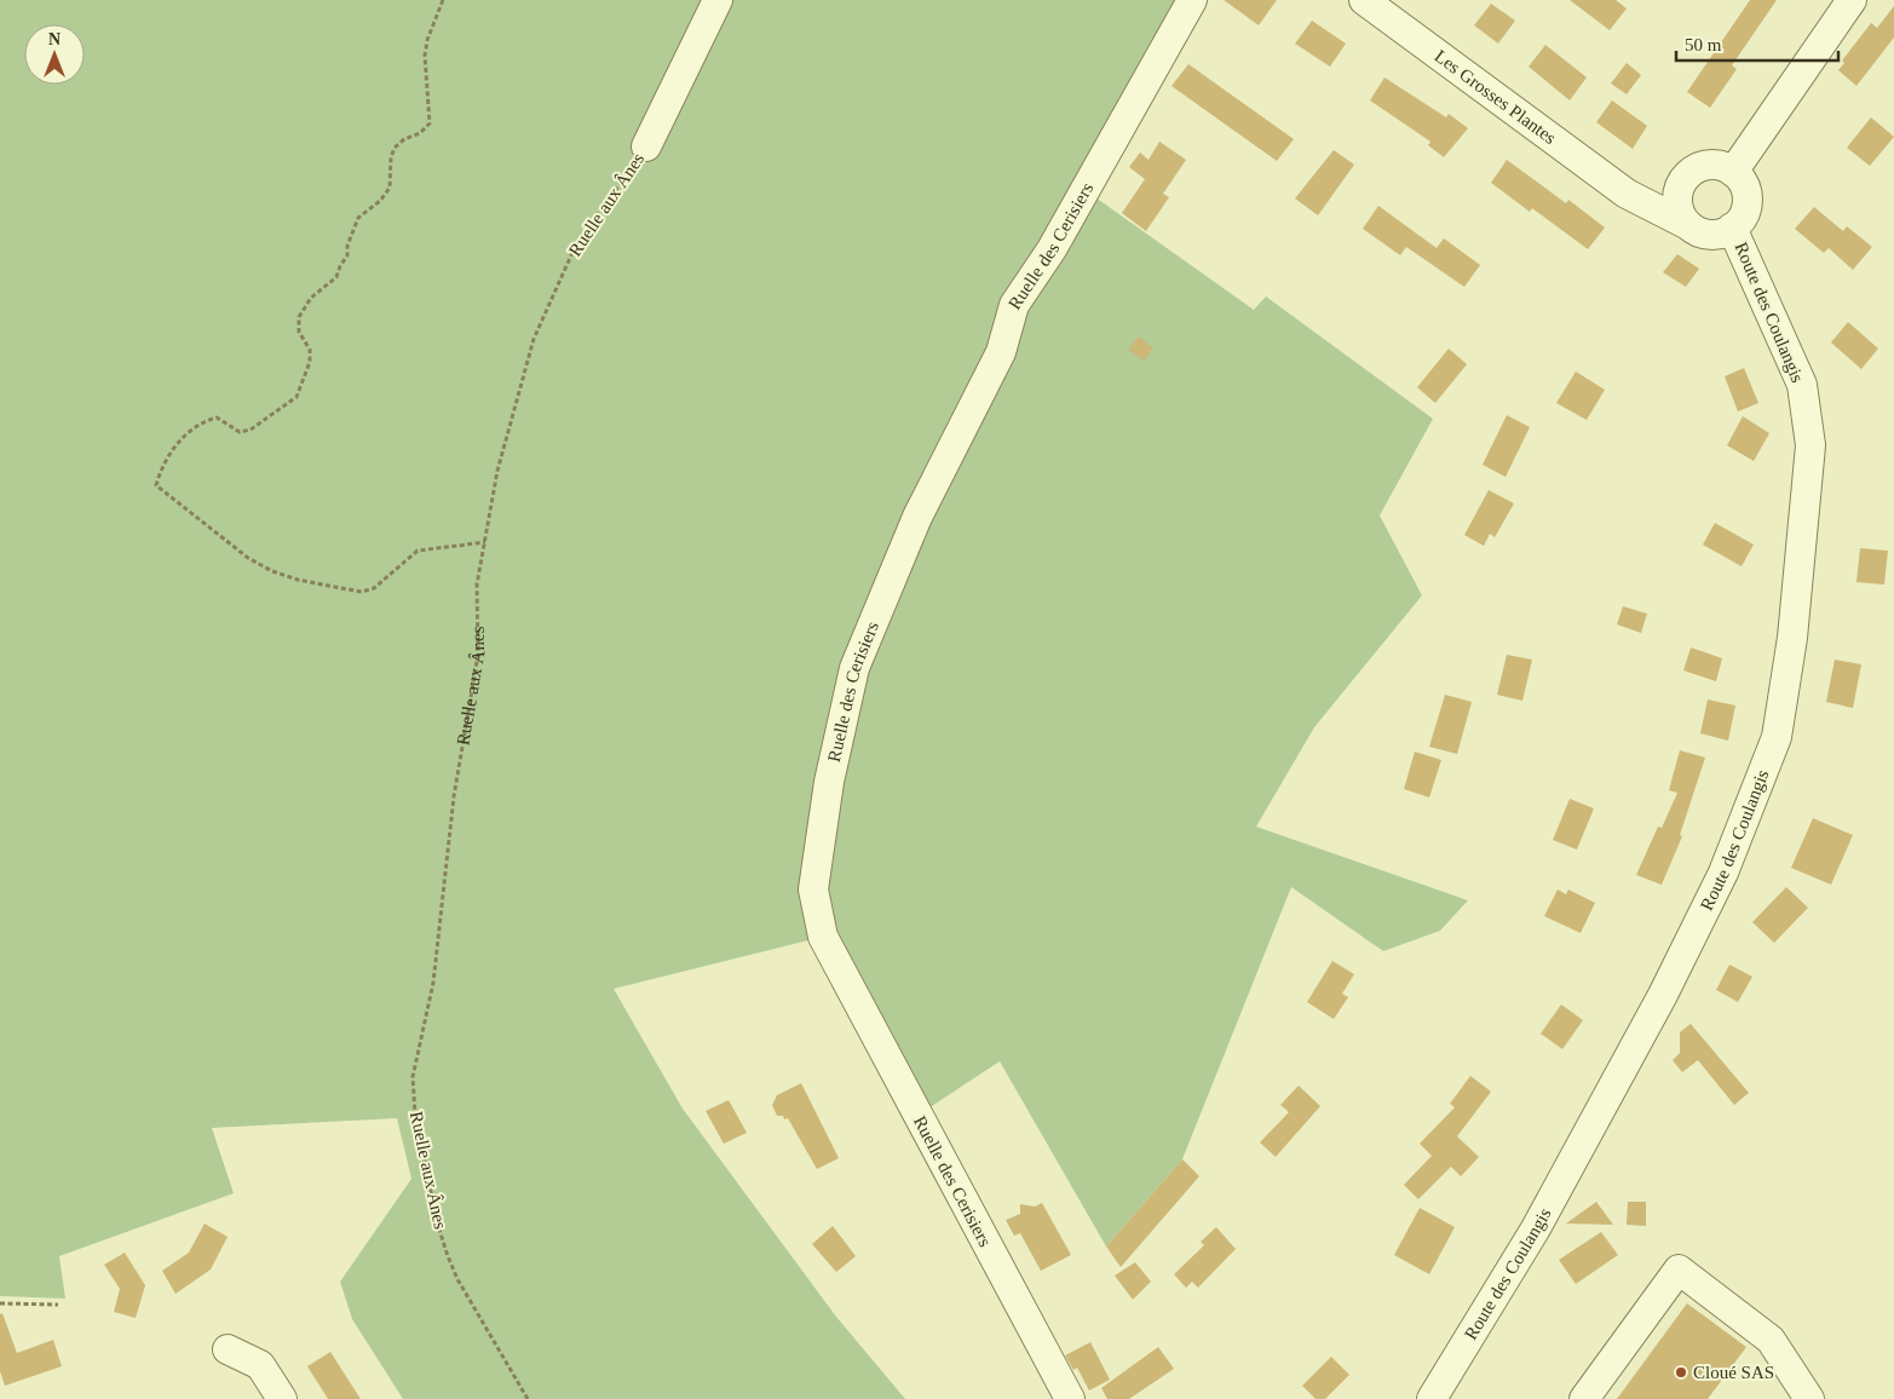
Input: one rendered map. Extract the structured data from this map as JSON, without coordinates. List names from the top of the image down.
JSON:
{
  "streets": {
    "street": [
      "Les Grosses Plantes",
      "Ruelle aux Ânes",
      "Ruelle des Cerisiers",
      "Route des Coulangis"
    ]
  },
  "crossings": [
    ["Les Grosses Plantes", "Route des Coulangis"]
  ],
  "places": ["Cloué SAS"],
  "scale_bar": "50 m",
  "north": "top"
}
